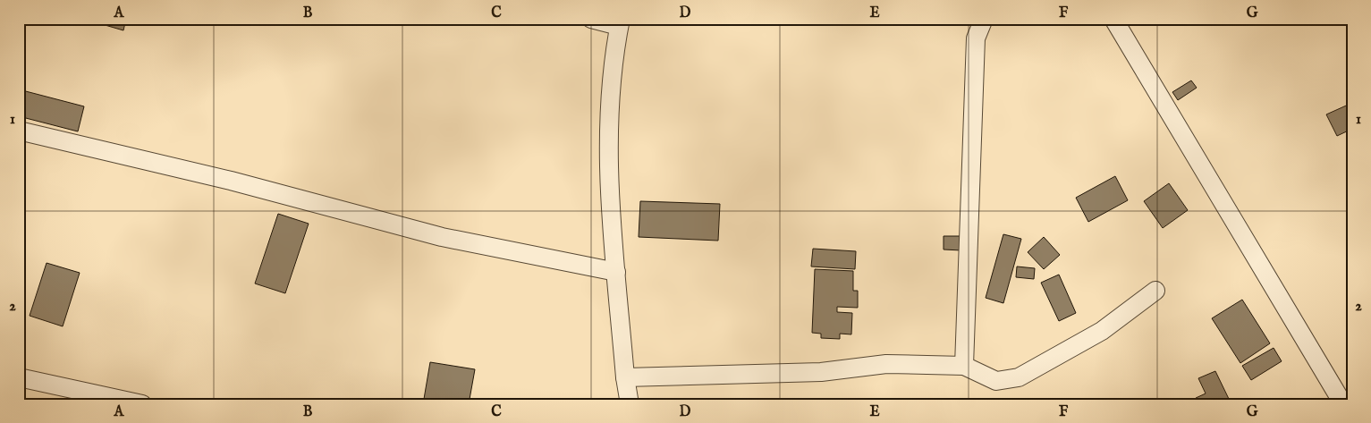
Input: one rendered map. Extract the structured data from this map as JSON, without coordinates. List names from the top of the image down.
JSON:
{
  "grid": {
    "columns": [
      "A",
      "B",
      "C",
      "D",
      "E",
      "F",
      "G"
    ],
    "rows": ["1", "2"]
  }
}
